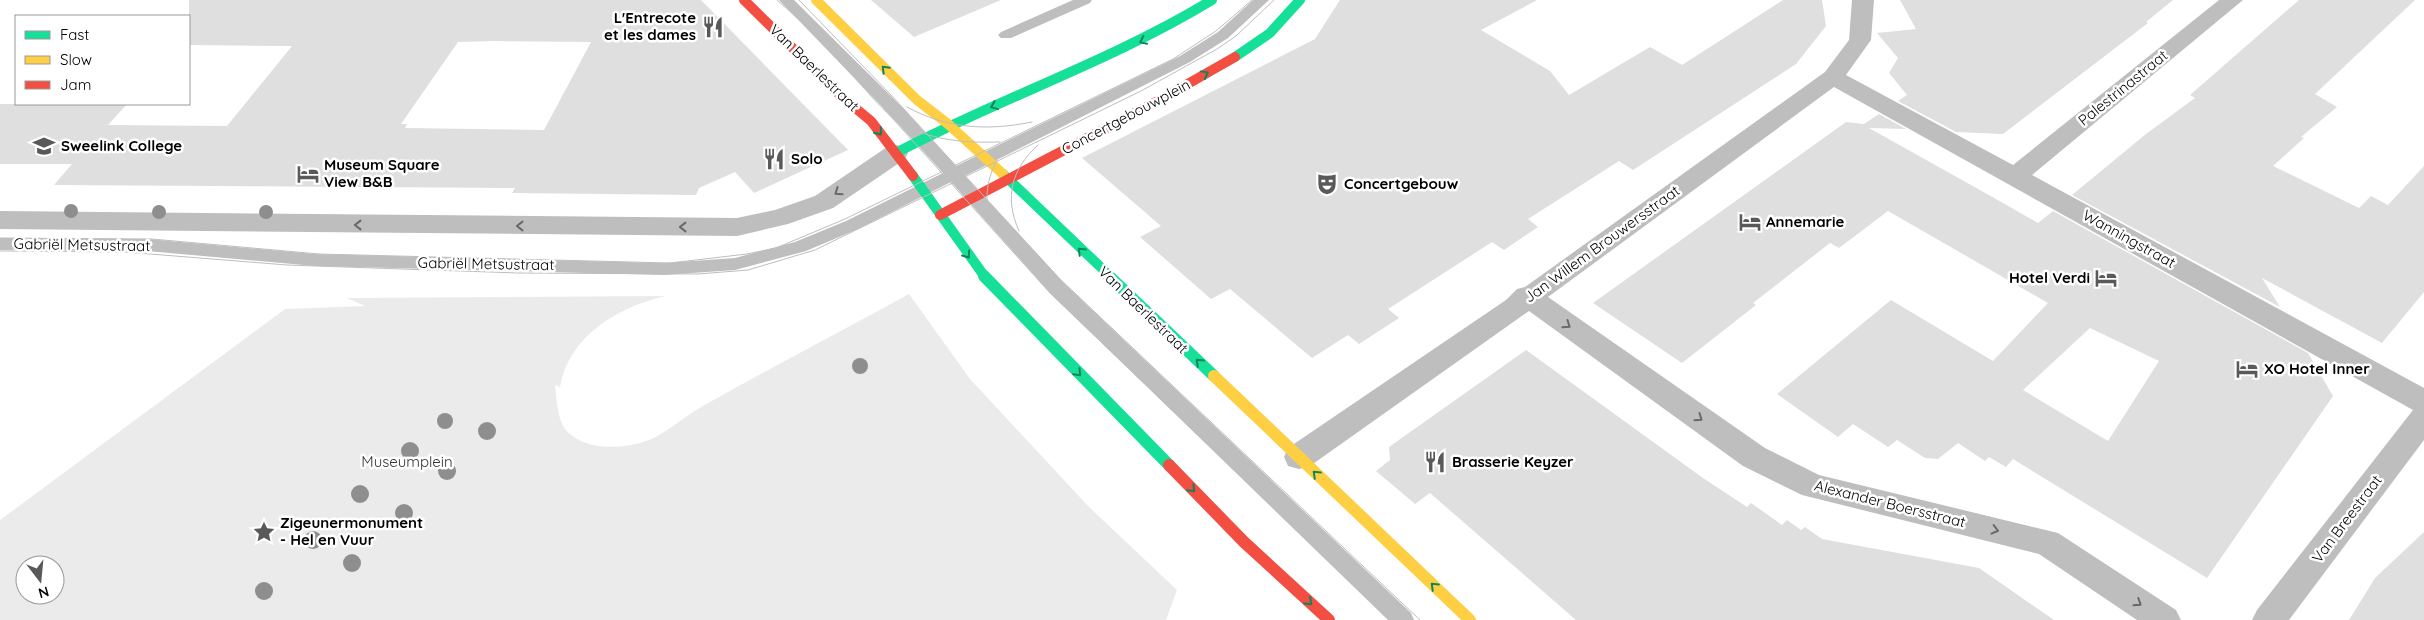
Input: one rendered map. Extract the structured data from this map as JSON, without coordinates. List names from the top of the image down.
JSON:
{
  "streets": {
    "street": [
      "Van Baerlestraat",
      "Palestrinastraat",
      "Concertgebouwplein",
      "Wanningstraat",
      "Jan Willem Brouwersstraat",
      "Gabriël Metsustraat",
      "Alexander Boersstraat",
      "Van Breestraat"
    ]
  },
  "crossings": [
    ["Van Baerlestraat", "Concertgebouwplein"],
    ["Van Baerlestraat", "Jan Willem Brouwersstraat"],
    ["Van Baerlestraat", "Gabriël Metsustraat"],
    ["Palestrinastraat", "Wanningstraat"],
    ["Concertgebouwplein", "Gabriël Metsustraat"],
    ["Wanningstraat", "Jan Willem Brouwersstraat"],
    ["Jan Willem Brouwersstraat", "Alexander Boersstraat"]
  ],
  "one_way": ["Gabriël Metsustraat", "Alexander Boersstraat"],
  "parks": ["Museumplein"],
  "places": {
    "restaurant": ["L'Entrecote et les dames", "Solo", "Brasserie Keyzer"],
    "school or university": ["Sweelink College"],
    "hotel": [
      "Museum Square View B&B",
      "Annemarie",
      "Hotel Verdi",
      "XO Hotel Inner"
    ],
    "theatre": ["Concertgebouw"],
    "place": ["Zigeunermonument - Hel en Vuur"]
  },
  "legend": ["Fast", "Slow", "Jam"],
  "north": "bottom"
}
